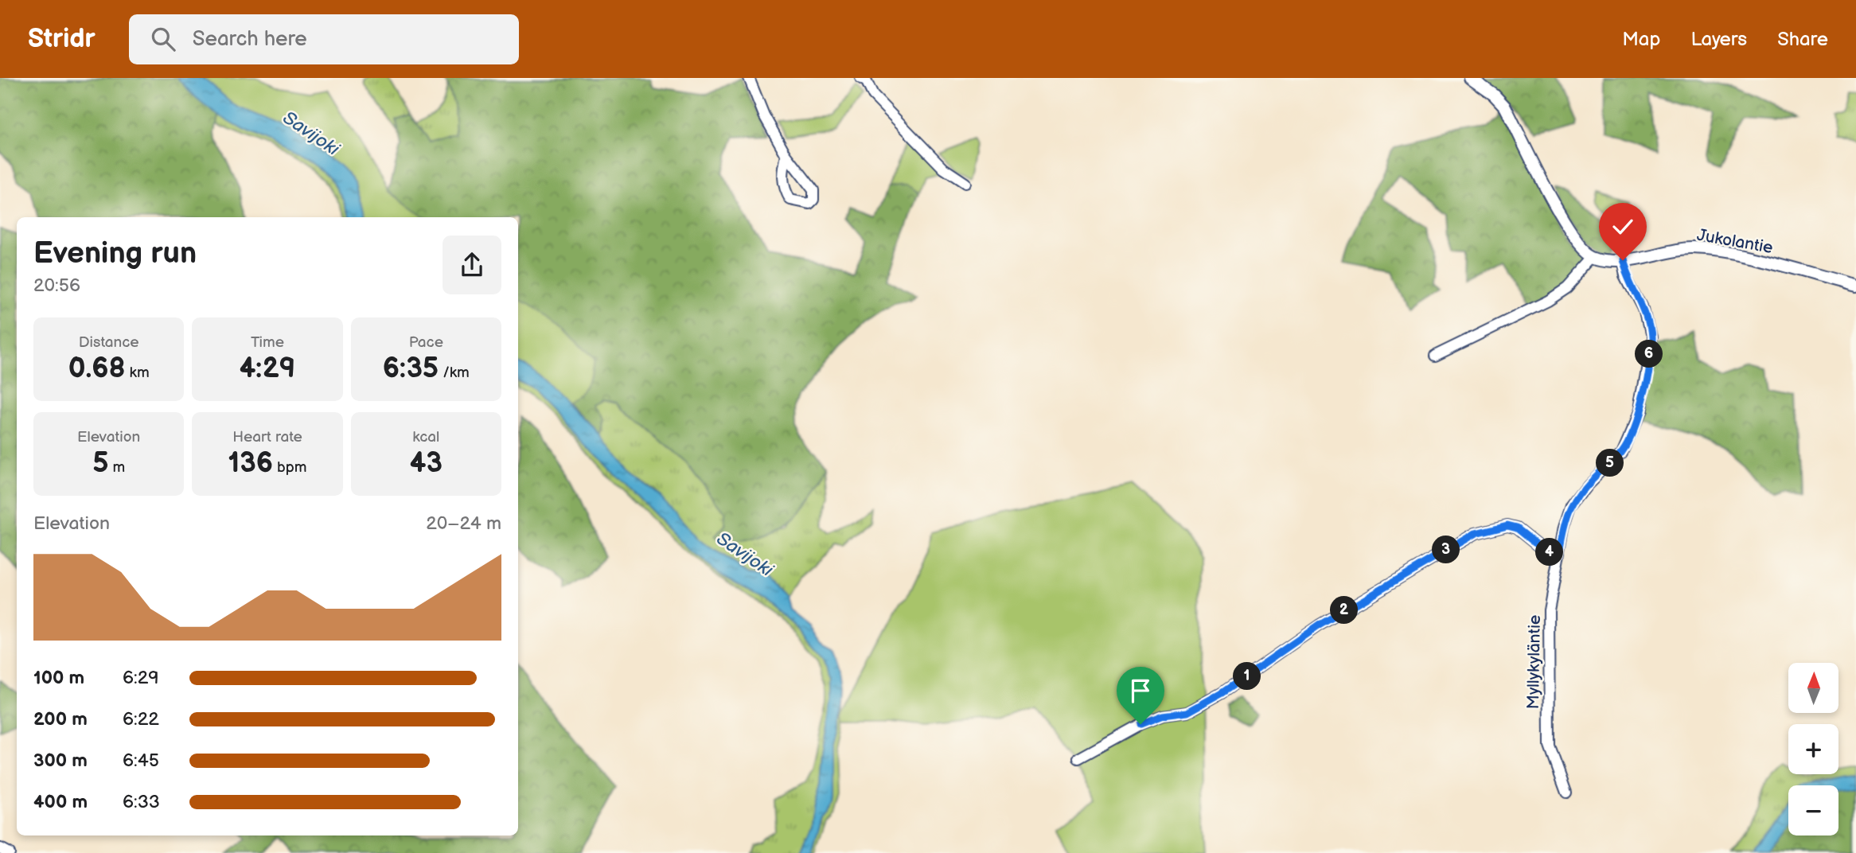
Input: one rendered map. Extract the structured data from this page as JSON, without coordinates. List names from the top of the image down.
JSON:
{
  "streets": {
    "street": ["Jukolantie", "Myllykyläntie"]
  },
  "crossings": [
    ["Jukolantie", "Myllykyläntie"]
  ],
  "water": ["Savijoki"],
  "north": "top",
  "page": {
    "header": "Stridr",
    "search": "Search here",
    "nav": ["Map", "Layers", "Share"],
    "heading": ["Evening run", "20:56"],
    "stats": [
      ["Distance", "0.68 km"],
      ["Time", "4:29"],
      ["Pace", "6:35 /km"],
      ["Elevation", "5 m"],
      ["Heart rate", "136 bpm"],
      ["kcal", "43"]
    ],
    "pins": [
      "6",
      "5",
      "3",
      "4",
      "2",
      "1"
    ],
    "chart": ["Elevation", "20–24 m"],
    "list": [
      {
        "name": "100 m",
        "note": "6:29"
      },
      {
        "name": "200 m",
        "note": "6:22"
      },
      {
        "name": "300 m",
        "note": "6:45"
      },
      {
        "name": "400 m",
        "note": "6:33"
      }
    ],
    "map_buttons": ["+", "−"]
  }
}
